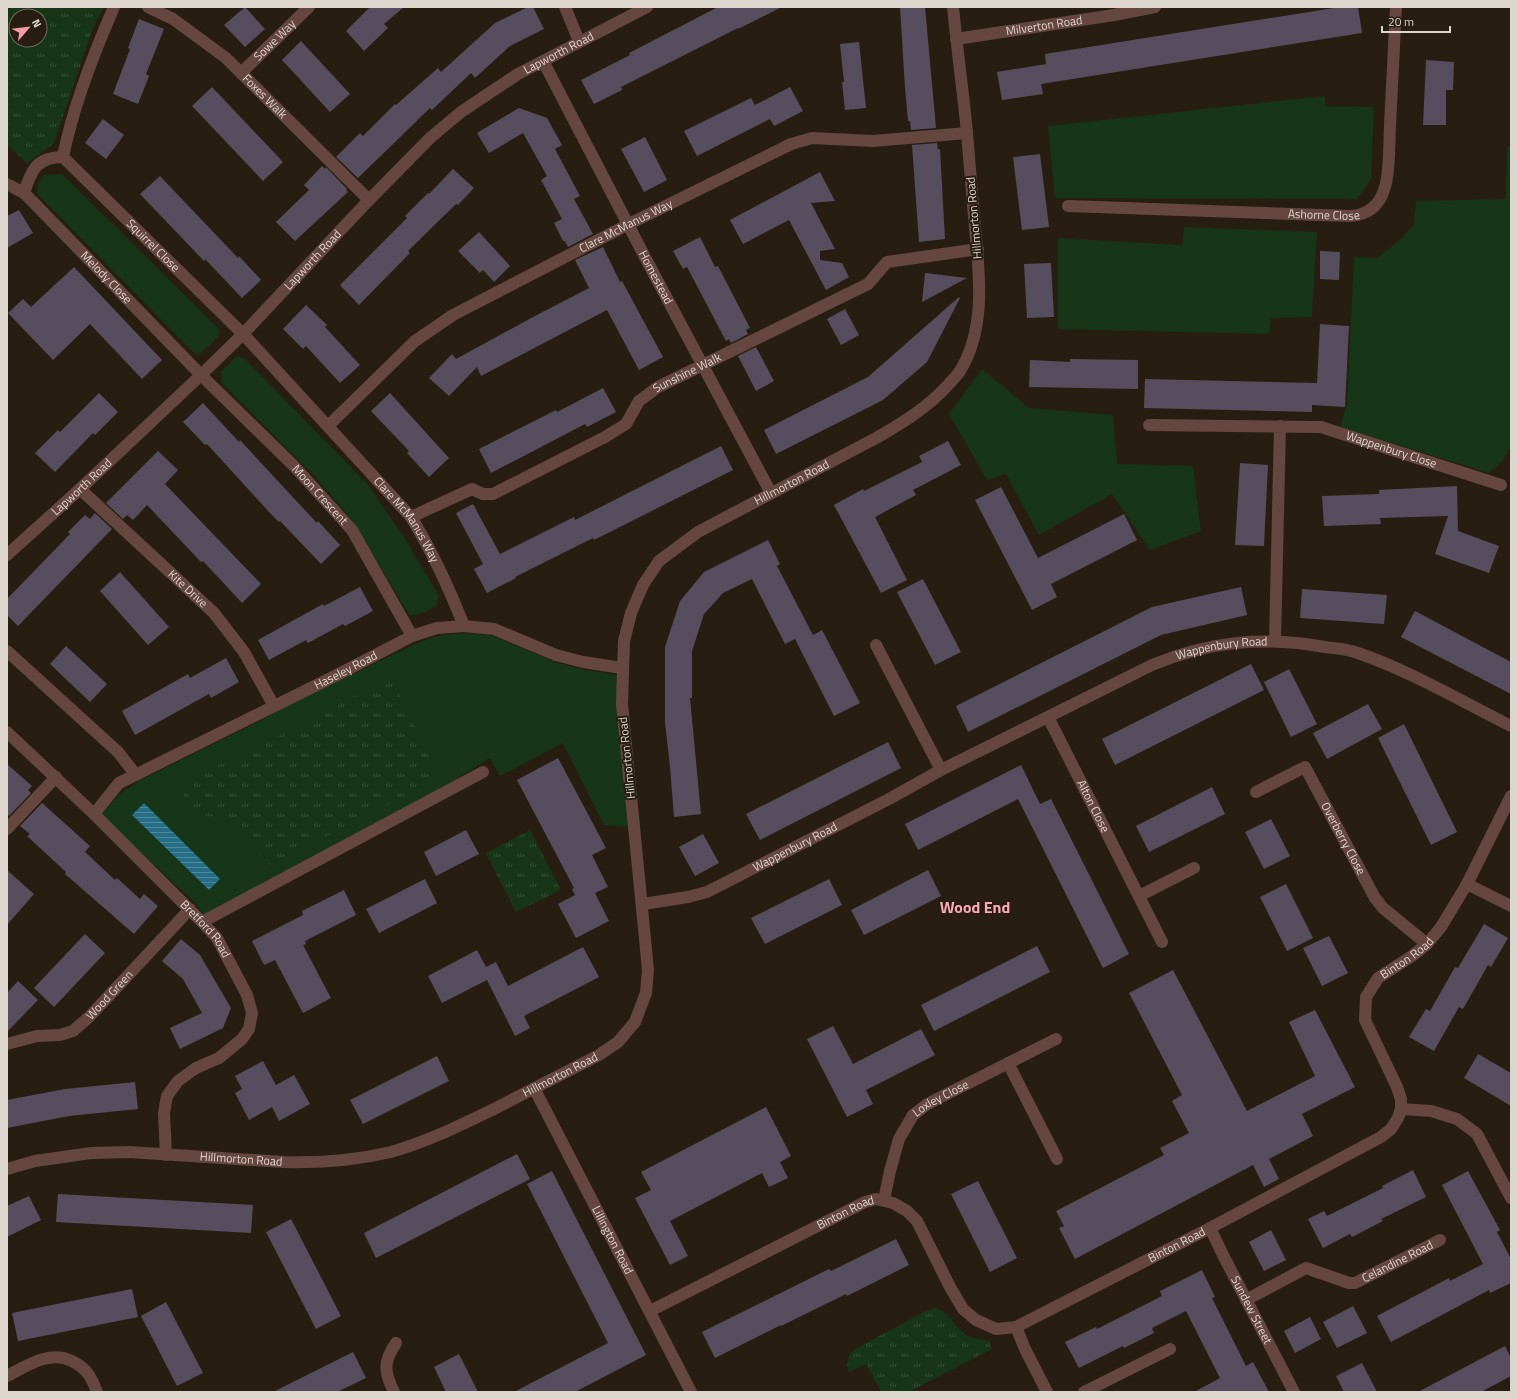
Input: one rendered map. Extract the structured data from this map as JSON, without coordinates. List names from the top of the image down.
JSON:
{
  "streets": {
    "street": [
      "Milverton Road",
      "Sowe Way",
      "Lapworth Road",
      "Foxes Walk",
      "Ashorne Close",
      "Hillmorton Road",
      "Clare McManus Way",
      "Squirrel Close",
      "Melody Close",
      "Homestead",
      "Sunshine Walk",
      "Wappenbury Close",
      "Moon Crescent",
      "Kite Drive",
      "Wappenbury Road",
      "Haseley Road",
      "Alton Close",
      "Overberry Close",
      "Bretford Road",
      "Binton Road",
      "Wood Green",
      "Loxley Close",
      "Lillington Road",
      "Celandine Road",
      "Sundew Street"
    ]
  },
  "crossings": [
    ["Milverton Road", "Hillmorton Road"],
    ["Sowe Way", "Foxes Walk"],
    ["Lapworth Road", "Foxes Walk"],
    ["Lapworth Road", "Clare McManus Way"],
    ["Lapworth Road", "Squirrel Close"],
    ["Lapworth Road", "Melody Close"],
    ["Lapworth Road", "Homestead"],
    ["Lapworth Road", "Moon Crescent"],
    ["Lapworth Road", "Kite Drive"],
    ["Hillmorton Road", "Clare McManus Way"],
    ["Hillmorton Road", "Homestead"],
    ["Hillmorton Road", "Sunshine Walk"],
    ["Hillmorton Road", "Wappenbury Road"],
    ["Hillmorton Road", "Haseley Road"],
    ["Hillmorton Road", "Bretford Road"],
    ["Hillmorton Road", "Lillington Road"],
    ["Clare McManus Way", "Squirrel Close"],
    ["Clare McManus Way", "Homestead"],
    ["Clare McManus Way", "Sunshine Walk"],
    ["Clare McManus Way", "Haseley Road"],
    ["Melody Close", "Moon Crescent"],
    ["Homestead", "Sunshine Walk"],
    ["Moon Crescent", "Haseley Road"],
    ["Kite Drive", "Haseley Road"],
    ["Wappenbury Road", "Alton Close"],
    ["Haseley Road", "Bretford Road"],
    ["Overberry Close", "Binton Road"],
    ["Bretford Road", "Wood Green"],
    ["Binton Road", "Loxley Close"],
    ["Binton Road", "Lillington Road"],
    ["Binton Road", "Sundew Street"],
    ["Celandine Road", "Sundew Street"]
  ],
  "districts": ["Wood End"],
  "scale_bar": "20 m",
  "north": "top right"
}
